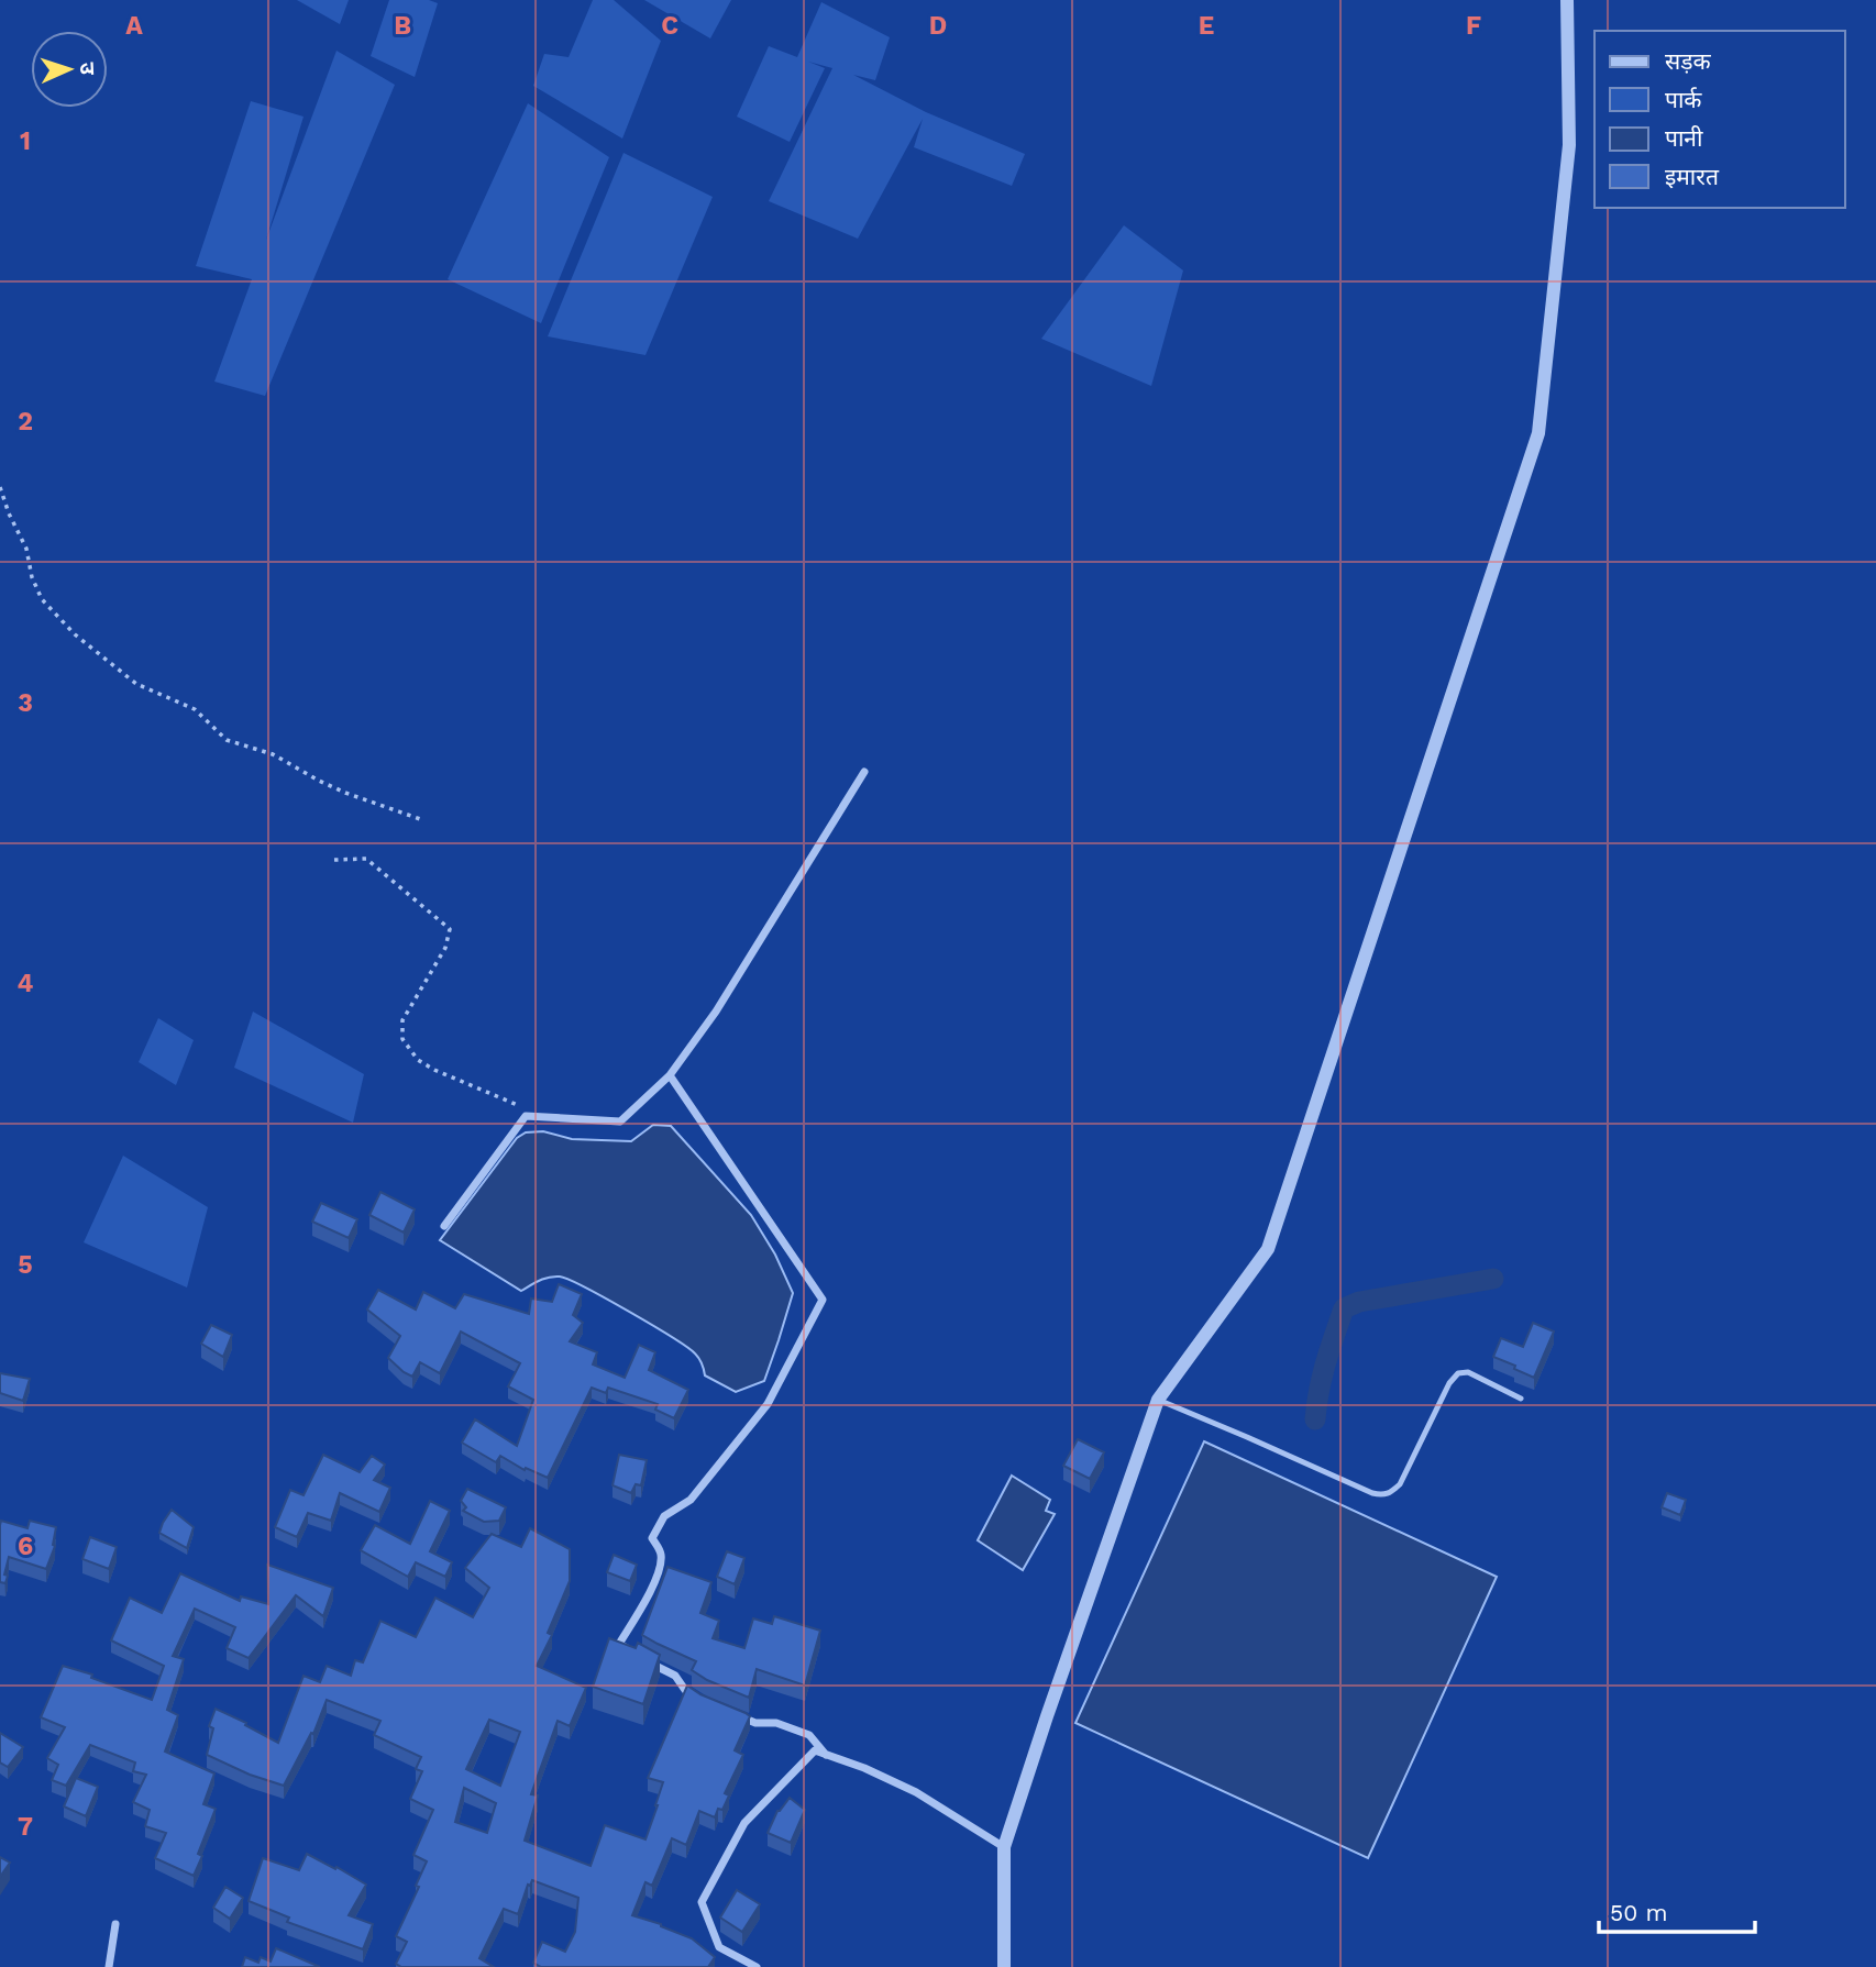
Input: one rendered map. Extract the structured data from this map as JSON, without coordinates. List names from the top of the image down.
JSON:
{
  "legend": [
    "सड़क",
    "पार्क",
    "पानी",
    "इमारत"
  ],
  "scale_bar": "50 m",
  "north": "right",
  "grid": {
    "columns": [
      "A",
      "B",
      "C",
      "D",
      "E",
      "F"
    ],
    "rows": [
      "1",
      "2",
      "3",
      "4",
      "5",
      "6",
      "7"
    ]
  }
}
